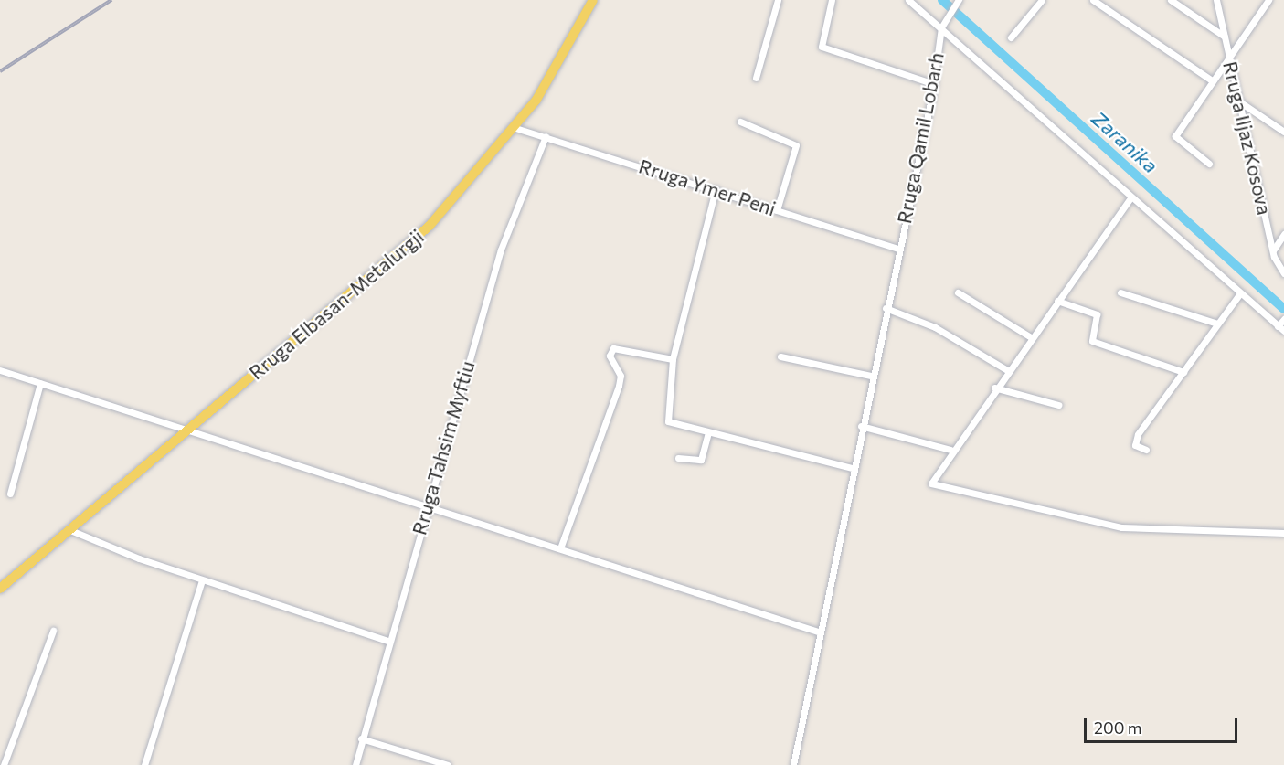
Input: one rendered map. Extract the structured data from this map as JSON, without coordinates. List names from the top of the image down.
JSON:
{
  "streets": {
    "main road": ["Rruga Elbasan-Metalurgji"],
    "street": [
      "Rruga Qamil Lobarh",
      "Rruga Iljaz Kosova",
      "Rruga Ymer Peni",
      "Rruga Tahsim Myftiu"
    ]
  },
  "crossings": [
    ["Rruga Qamil Lobarh", "Rruga Ymer Peni"],
    ["Rruga Ymer Peni", "Rruga Elbasan-Metalurgji"],
    ["Rruga Ymer Peni", "Rruga Tahsim Myftiu"]
  ],
  "water": ["Zaranika"],
  "scale_bar": "200 m"
}
